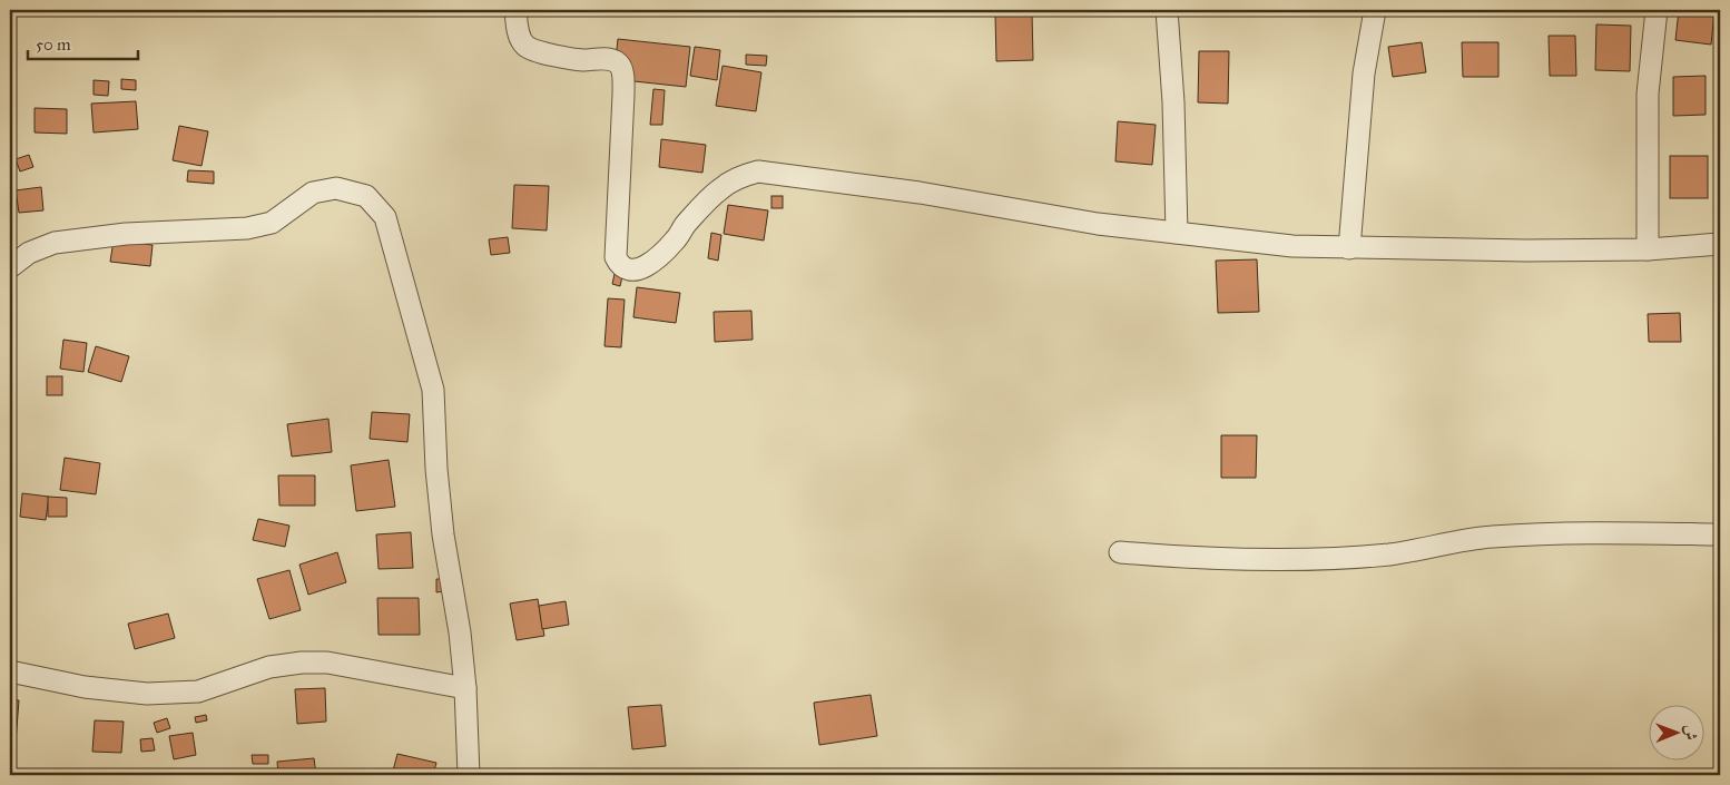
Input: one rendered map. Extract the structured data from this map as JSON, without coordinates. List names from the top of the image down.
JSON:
{
  "scale_bar": "50 m",
  "north": "right"
}
